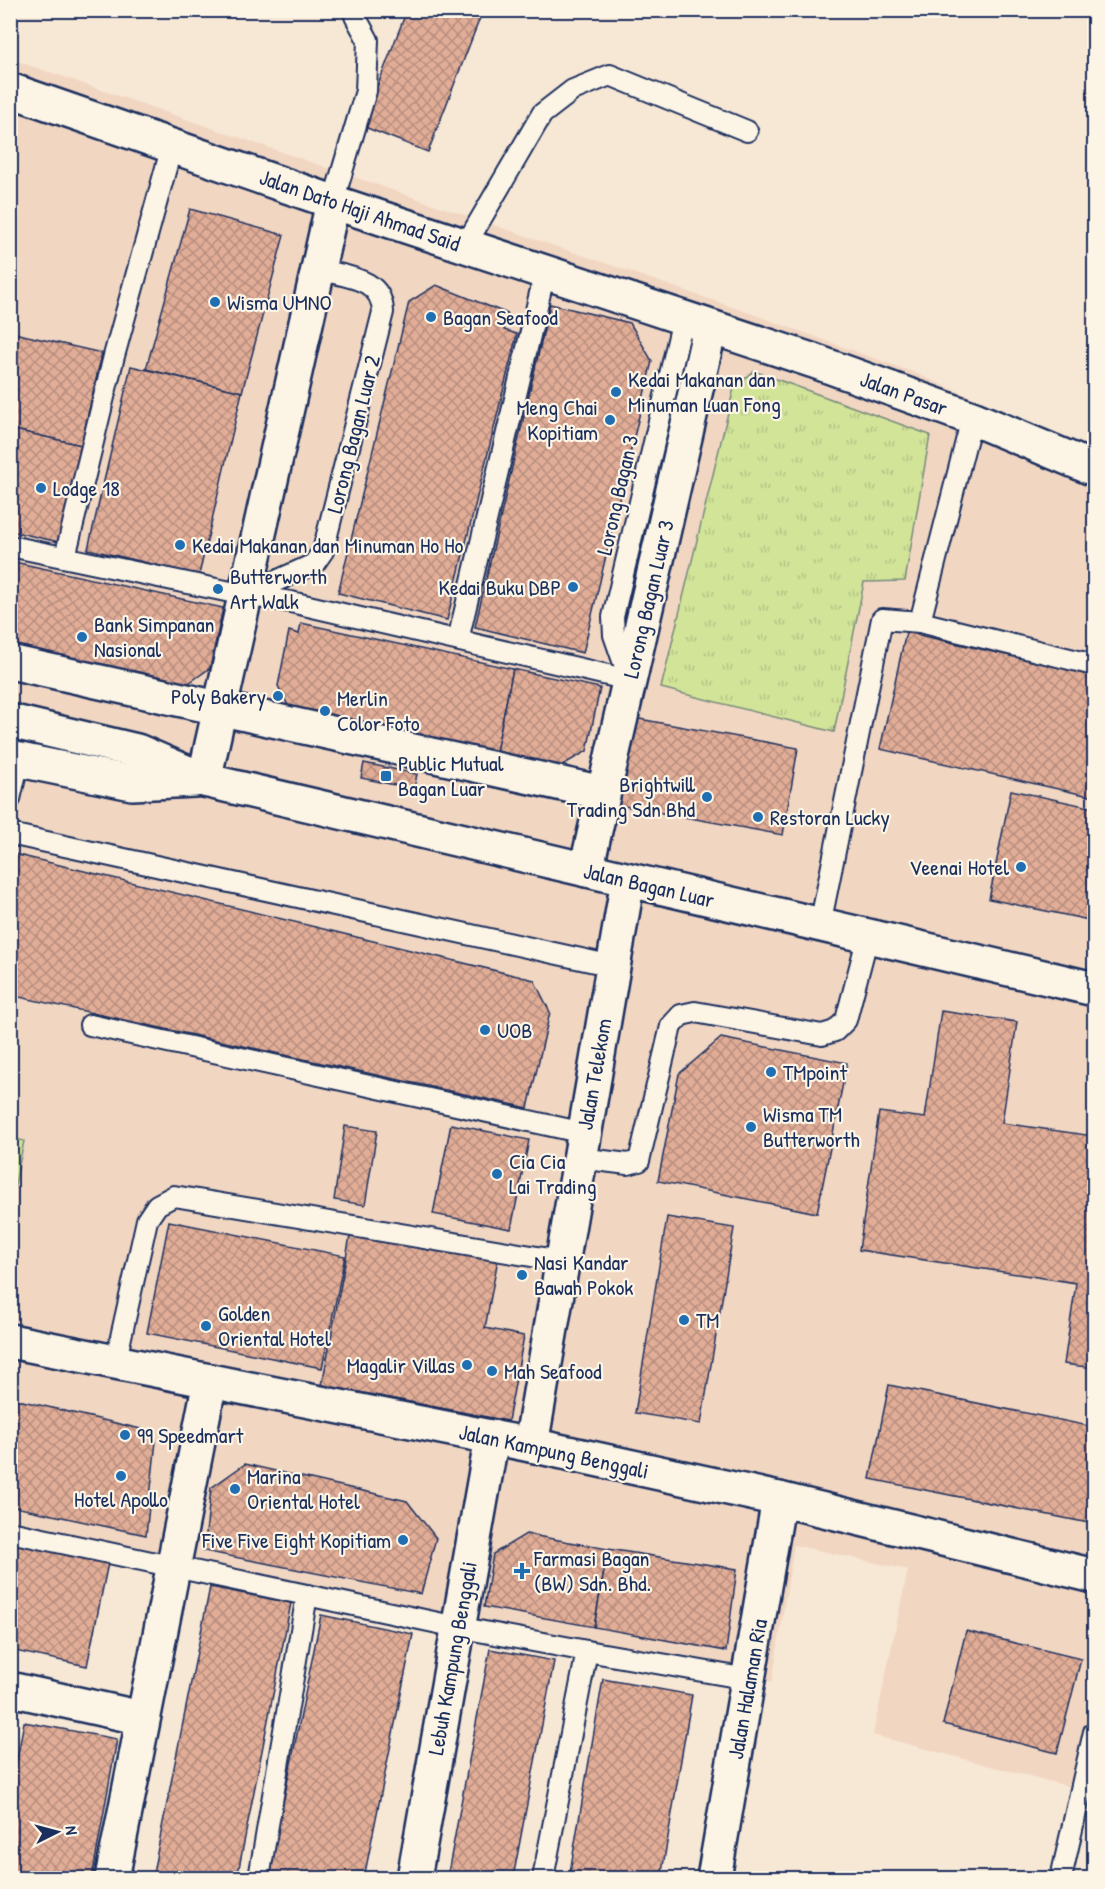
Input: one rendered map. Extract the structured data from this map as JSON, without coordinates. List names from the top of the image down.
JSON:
{
  "streets": {
    "street": [
      "Jalan Dato Haji Ahmad Said",
      "Jalan Pasar",
      "Lorong Bagan Luar 3",
      "Jalan Bagan Luar",
      "Jalan Telekom",
      "Jalan Kampung Benggali",
      "Lebuh Kampung Benggali",
      "Jalan Halaman Ria"
    ],
    "lane": ["Lorong Bagan Luar 2"]
  },
  "crossings": [
    ["Jalan Dato Haji Ahmad Said", "Jalan Pasar"],
    ["Jalan Dato Haji Ahmad Said", "Lorong Bagan Luar 3"],
    ["Jalan Pasar", "Lorong Bagan Luar 3"],
    ["Lorong Bagan Luar 3", "Jalan Bagan Luar"],
    ["Jalan Bagan Luar", "Jalan Telekom"],
    ["Jalan Telekom", "Jalan Kampung Benggali"],
    ["Jalan Kampung Benggali", "Lebuh Kampung Benggali"],
    ["Jalan Kampung Benggali", "Jalan Halaman Ria"]
  ],
  "places": {
    "other": [
      "Wisma UMNO",
      "Bagan Seafood",
      "Kedai Makanan dan Minuman Luan Fong",
      "Meng Chai Kopitiam",
      "Lodge 18",
      "Kedai Makanan dan Minuman Ho Ho",
      "Kedai Buku DBP",
      "Butterworth Art Walk",
      "Bank Simpanan Nasional",
      "Poly Bakery",
      "Merlin Color Foto",
      "Brightwill Trading Sdn Bhd",
      "Restoran Lucky",
      "Veenai Hotel",
      "UOB",
      "TMpoint",
      "Wisma TM Butterworth",
      "Cia Cia Lai Trading",
      "Nasi Kandar Bawah Pokok",
      "TM",
      "Golden Oriental Hotel",
      "Magalir Villas",
      "Mah Seafood",
      "99 Speedmart",
      "Hotel Apollo",
      "Marina Oriental Hotel",
      "Five Five Eight Kopitiam"
    ],
    "transit": ["Public Mutual Bagan Luar"],
    "health": ["Farmasi Bagan (BW) Sdn. Bhd."]
  },
  "north": "right"
}
